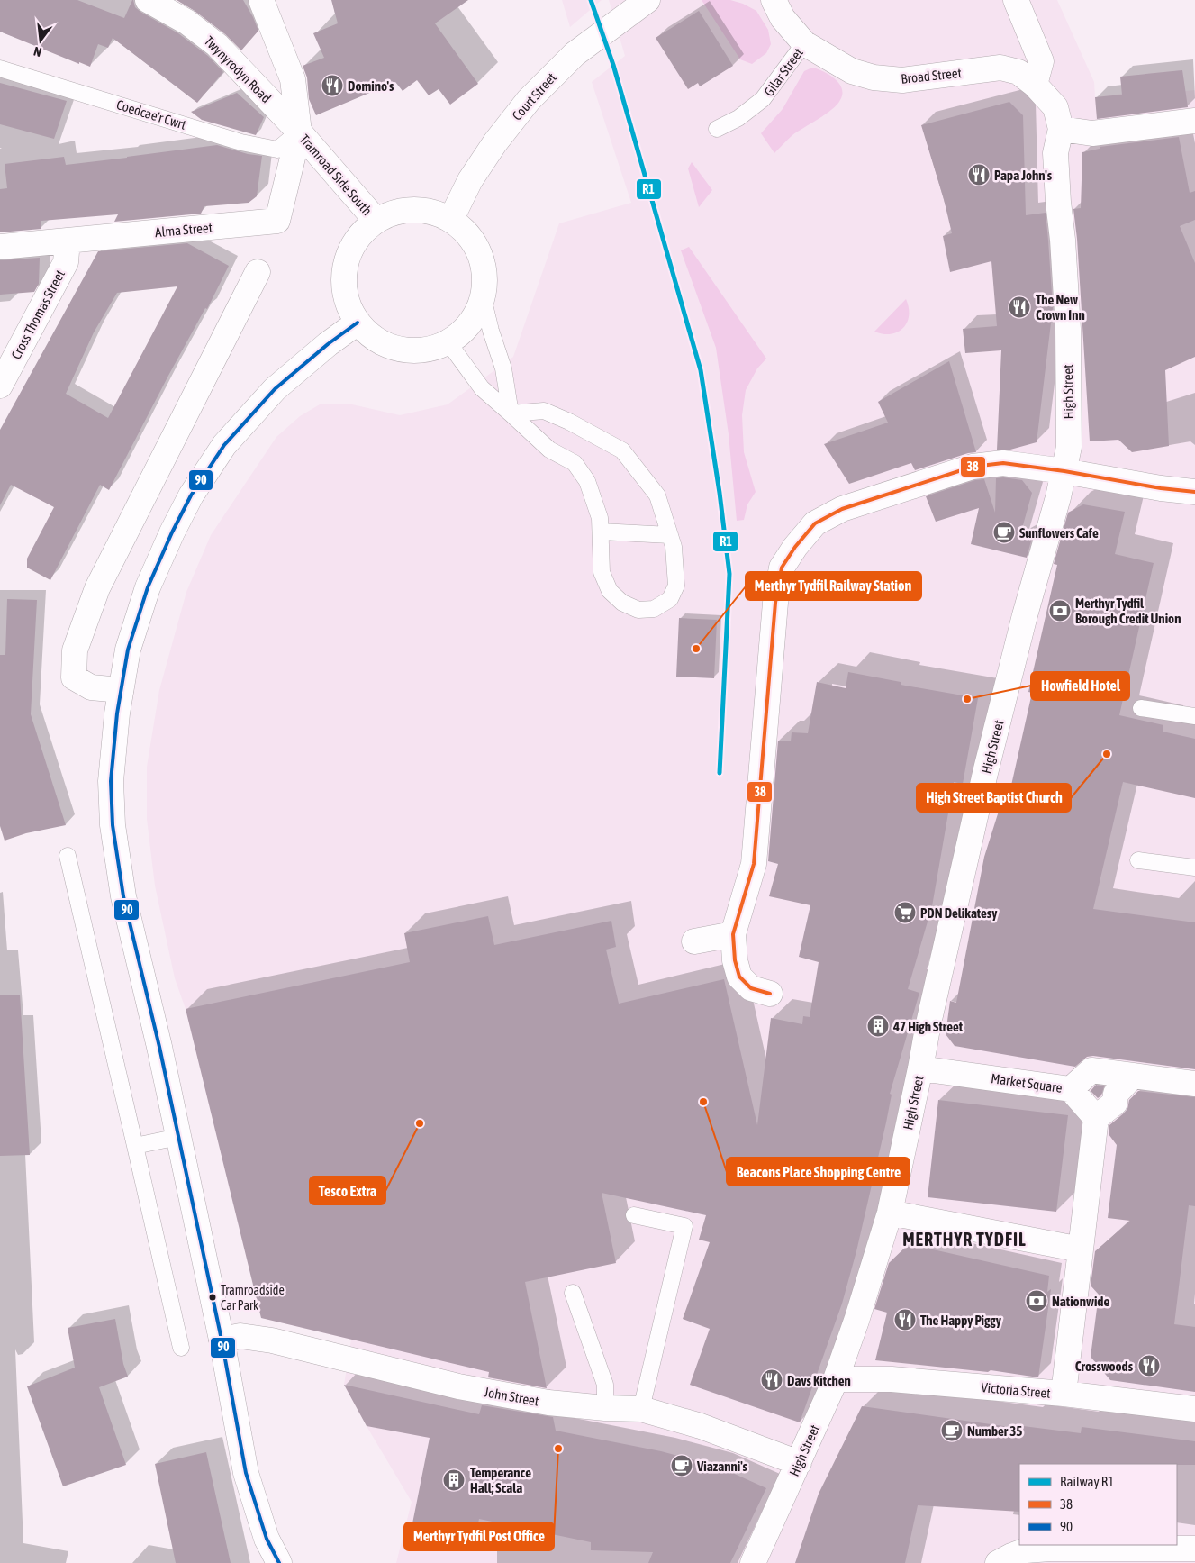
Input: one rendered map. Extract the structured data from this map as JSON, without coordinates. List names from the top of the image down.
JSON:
{
  "streets": {
    "street": [
      "Twynyrodyn Road",
      "Broad Street",
      "Court Street",
      "Tramroad Side South",
      "Alma Street",
      "Cross Thomas Street",
      "High Street",
      "Market Square",
      "Victoria Street",
      "John Street"
    ],
    "lane": ["Gilar Street", "Coedcae'r Cwrt"]
  },
  "crossings": [
    ["Twynyrodyn Road", "Coedcae'r Cwrt"],
    ["Twynyrodyn Road", "Tramroad Side South"],
    ["Twynyrodyn Road", "Alma Street"],
    ["Gilar Street", "Broad Street"],
    ["Broad Street", "High Street"],
    ["Court Street", "Tramroad Side South"],
    ["Coedcae'r Cwrt", "Tramroad Side South"],
    ["Coedcae'r Cwrt", "Alma Street"],
    ["Tramroad Side South", "Alma Street"],
    ["Alma Street", "Cross Thomas Street"],
    ["High Street", "Market Square"],
    ["High Street", "Victoria Street"],
    ["High Street", "John Street"]
  ],
  "districts": ["MERTHYR TYDFIL"],
  "places": {
    "restaurant": [
      "Domino's",
      "Papa John's",
      "The New Crown Inn",
      "The Happy Piggy",
      "Crosswoods",
      "Davs Kitchen"
    ],
    "cafe": ["Sunflowers Cafe", "Number 35", "Viazanni's"],
    "bank": ["Merthyr Tydfil Borough Credit Union", "Nationwide"],
    "other": [
      "Merthyr Tydfil Railway Station",
      "Howfield Hotel",
      "High Street Baptist Church",
      "Beacons Place Shopping Centre",
      "Tesco Extra",
      "Tramroadside Car Park",
      "Merthyr Tydfil Post Office"
    ],
    "supermarket": ["PDN Delikatesy"],
    "building": ["47 High Street", "Temperance Hall; Scala"]
  },
  "lines": ["rail line R1", "transit line 90", "transit line 38"],
  "legend": ["Railway R1", "38", "90"],
  "north": "bottom"
}
